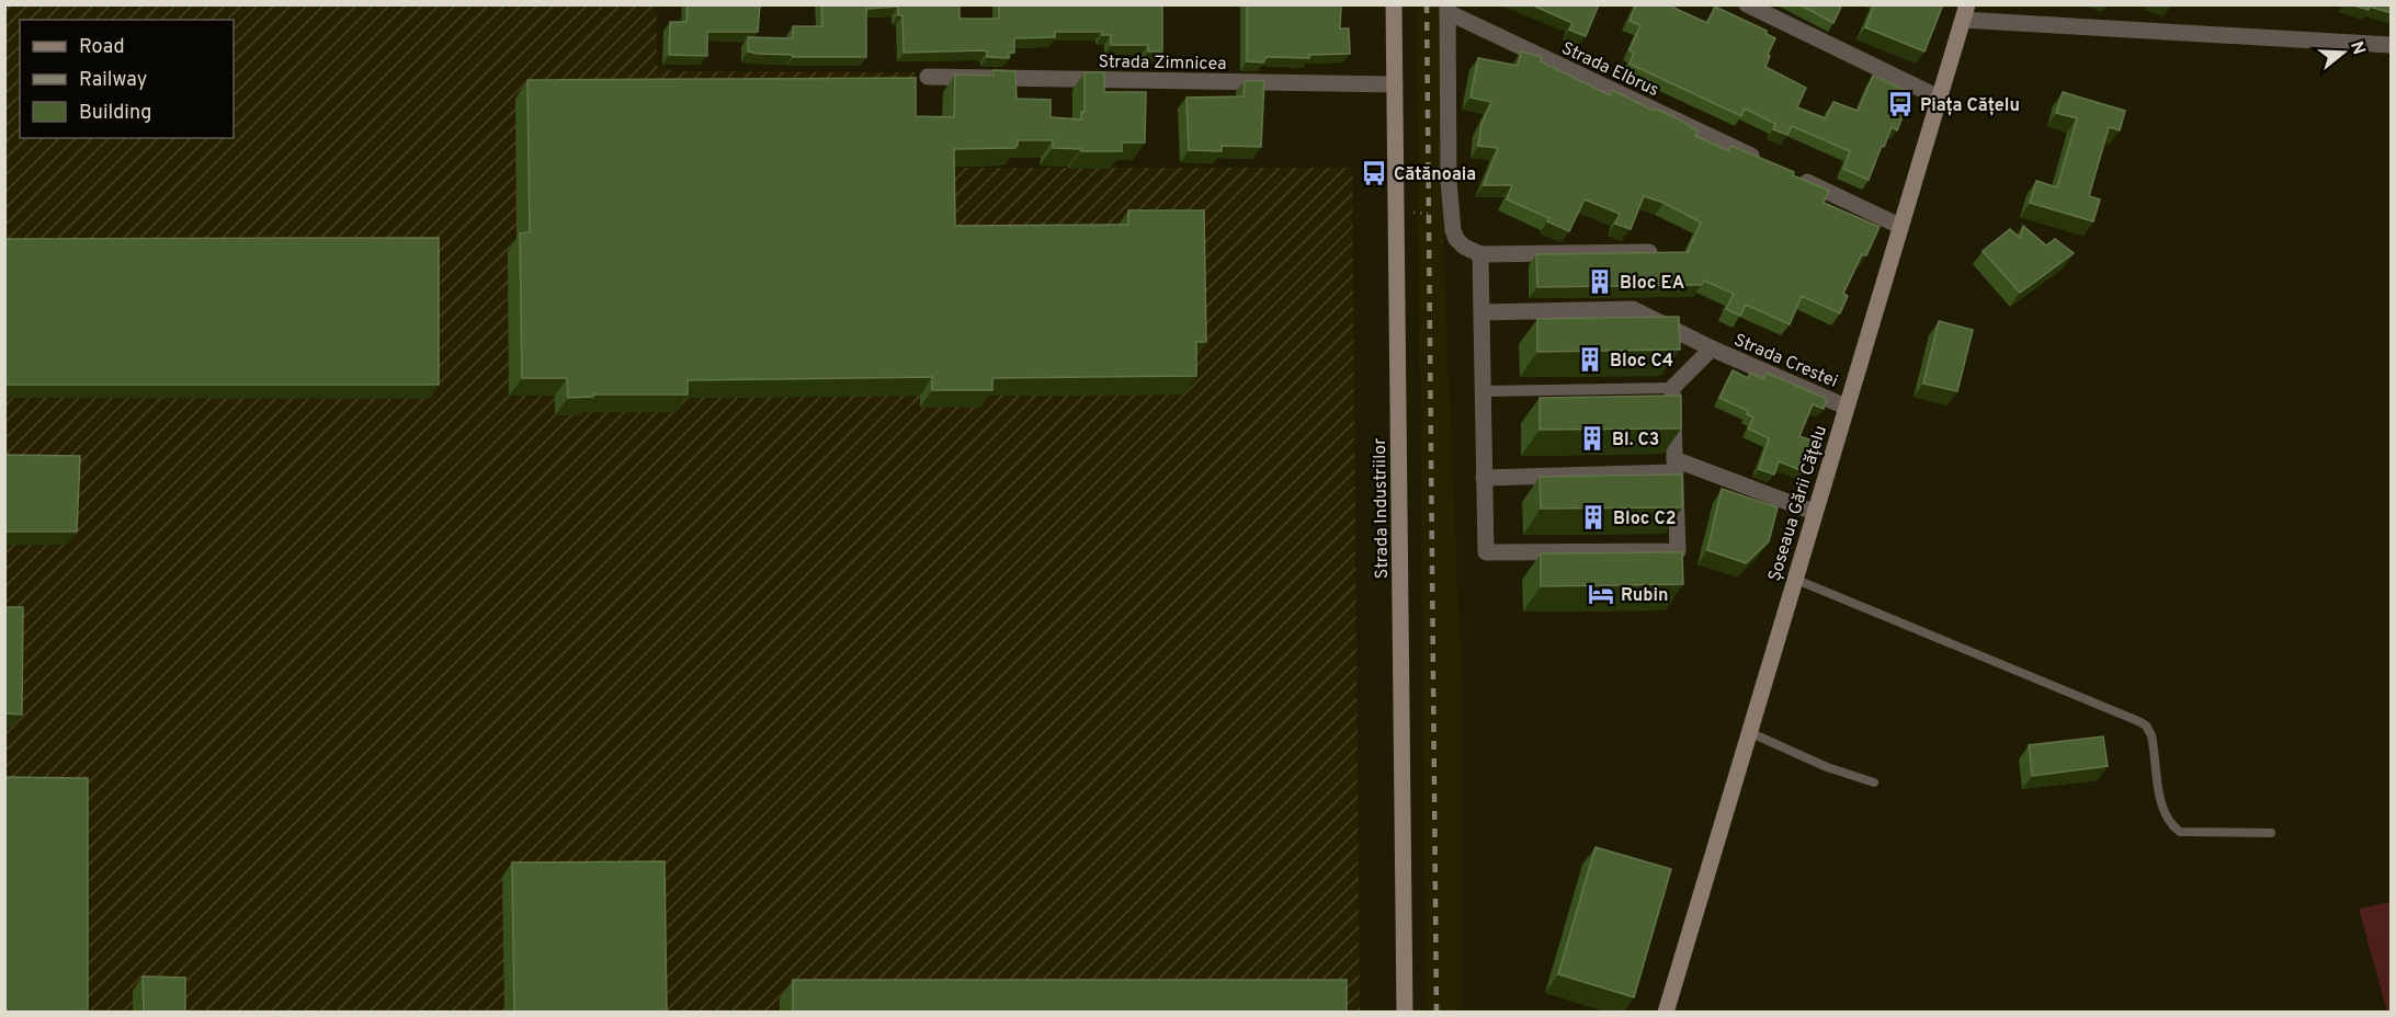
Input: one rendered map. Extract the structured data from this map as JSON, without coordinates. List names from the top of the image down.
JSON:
{
  "streets": {
    "main road": ["Șoseaua Gării Cățelu", "Strada Industriilor"],
    "street": ["Strada Zimnicea", "Strada Elbrus", "Strada Crestei"]
  },
  "crossings": [
    ["Strada Zimnicea", "Strada Industriilor"],
    ["Strada Crestei", "Șoseaua Gării Cățelu"]
  ],
  "places": {
    "bus stop": ["Piața Cățelu", "Cătănoaia"],
    "building": [
      "Bloc EA",
      "Bloc C4",
      "Bl. C3",
      "Bloc C2"
    ],
    "hotel": ["Rubin"]
  },
  "legend": ["Road", "Railway", "Building"],
  "north": "right"
}
